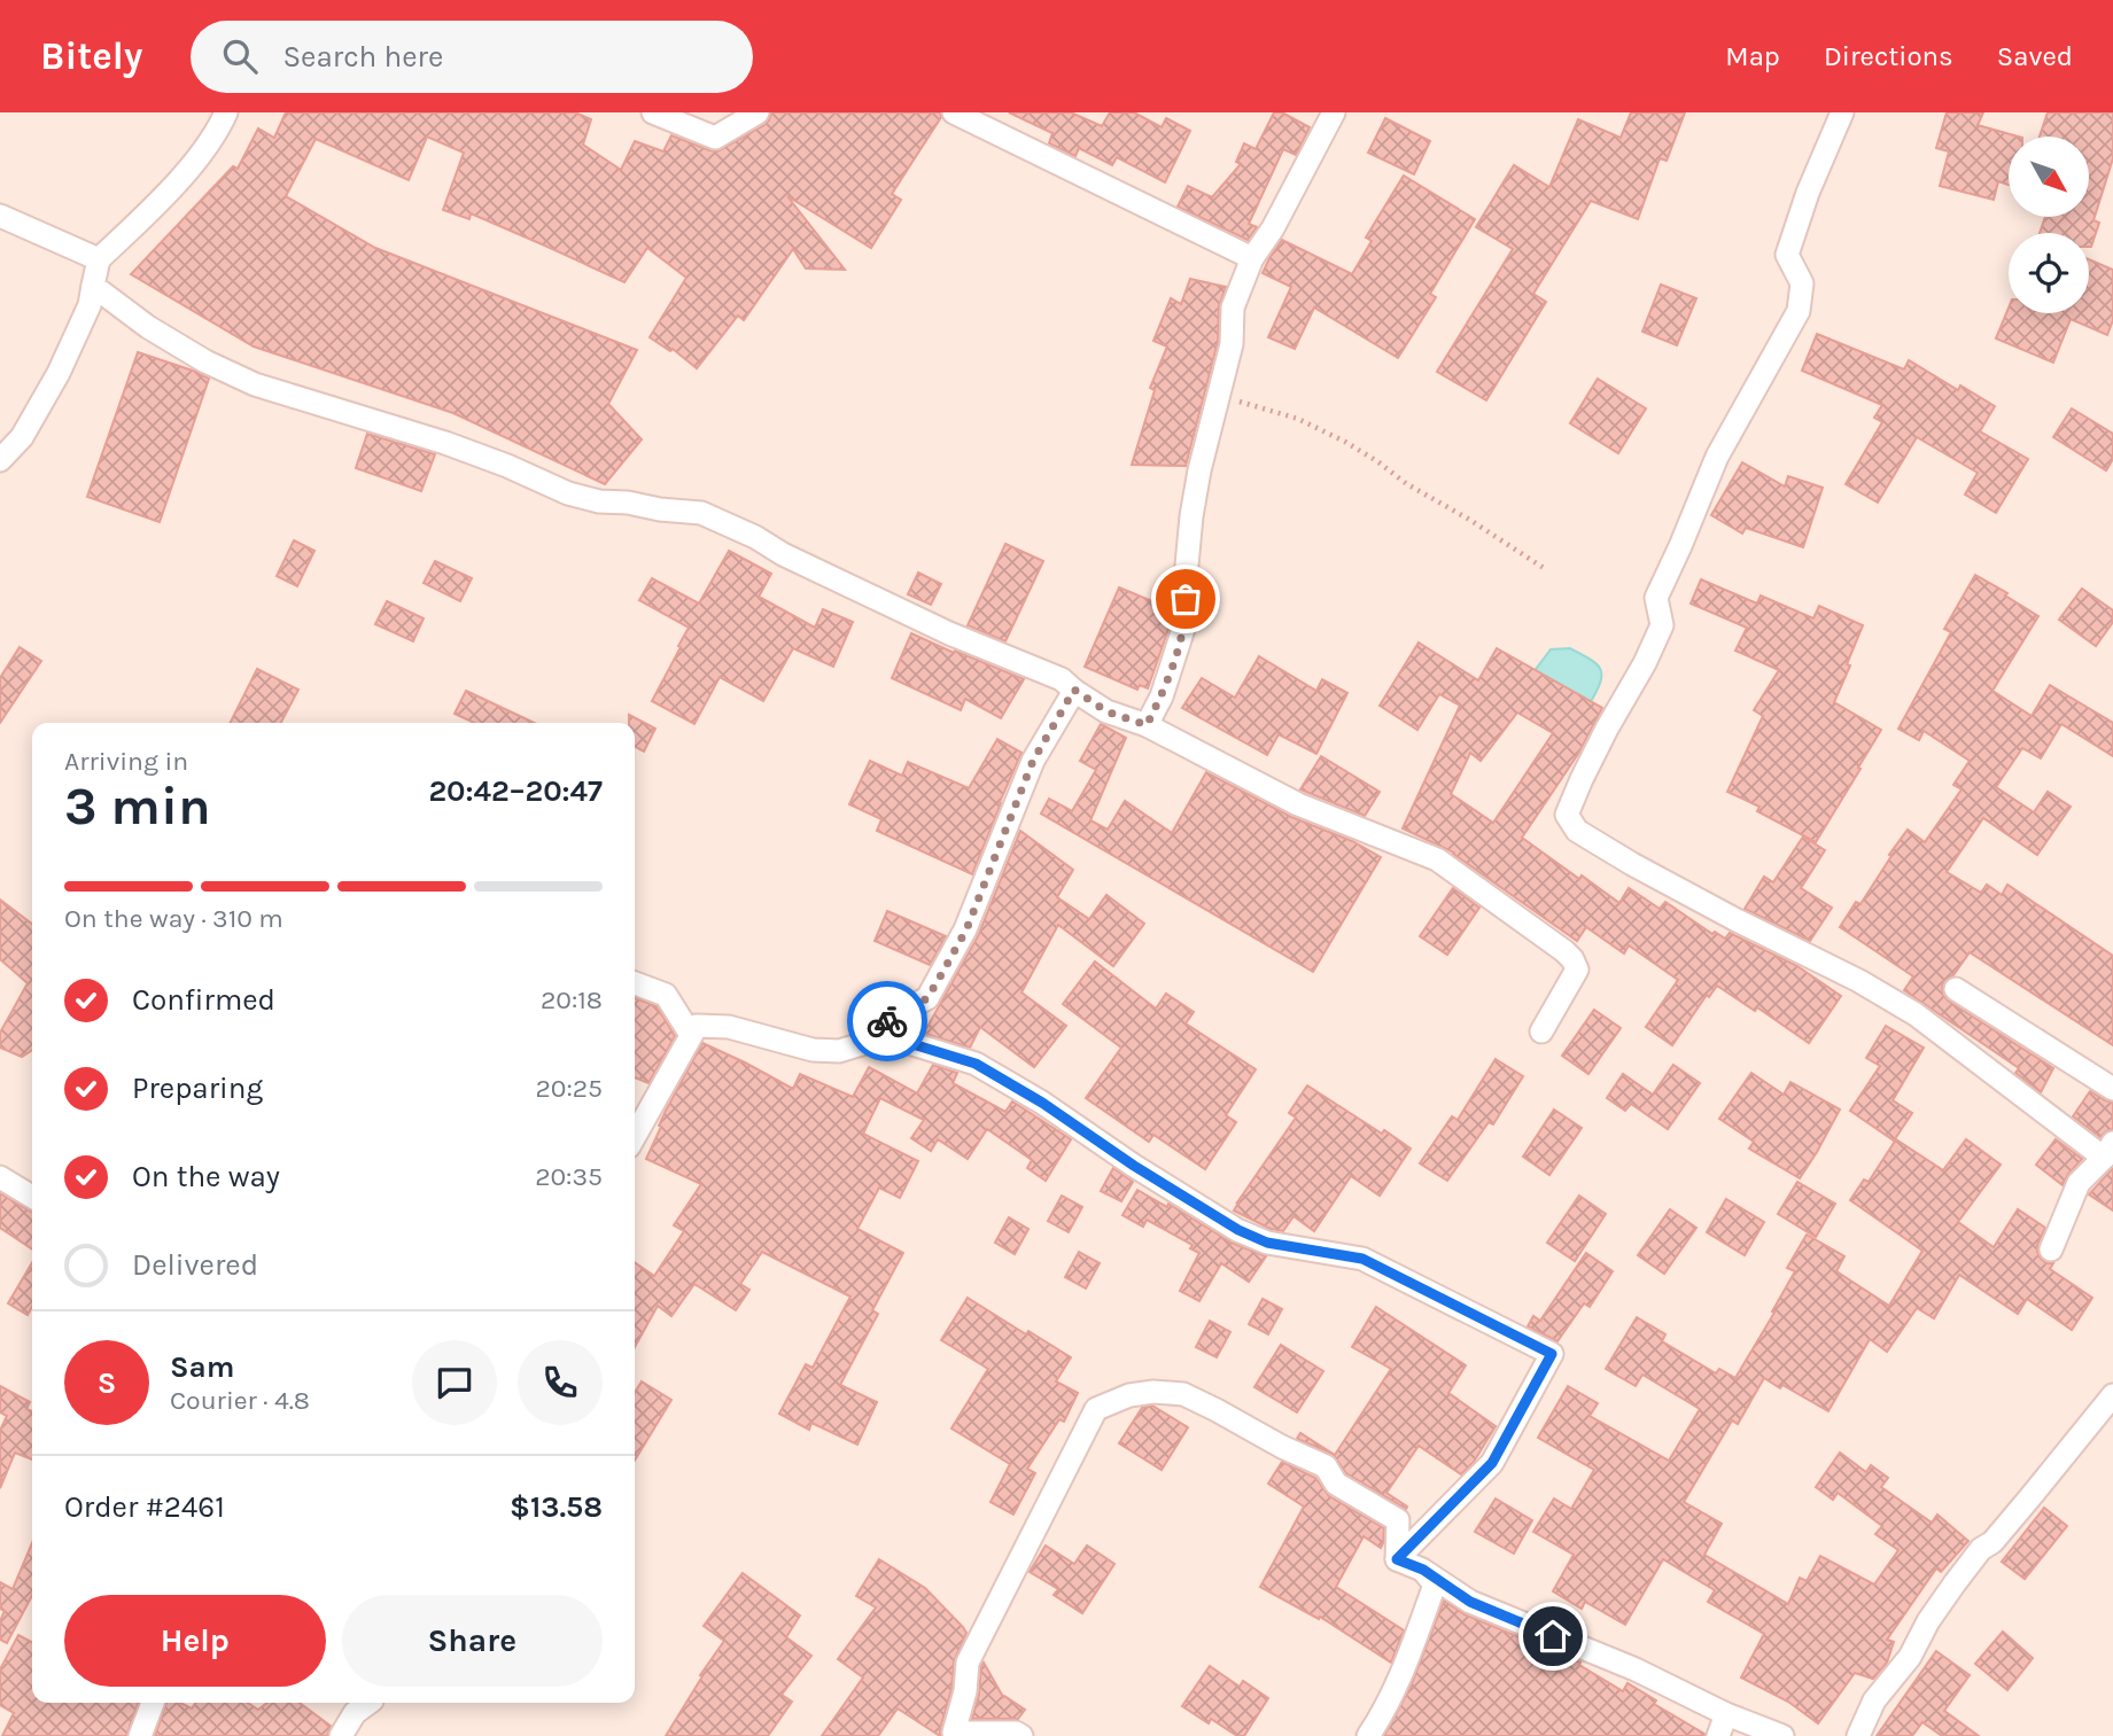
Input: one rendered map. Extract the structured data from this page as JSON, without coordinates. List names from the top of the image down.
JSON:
{
  "north": "bottom right",
  "page": {
    "header": "Bitely",
    "search": "Search here",
    "nav": ["Map", "Directions", "Saved"],
    "heading": ["3 min", "Arriving in", "20:42–20:47"],
    "panel": [
      "Sam",
      "Courier · 4.8",
      "Order #2461",
      "$13.58"
    ],
    "bar": "On the way · 310 m",
    "list": [
      ["Confirmed", "20:18"],
      ["Preparing", "20:25"],
      ["On the way", "20:35"],
      "Delivered"
    ],
    "round": "S",
    "buttons": ["Help", "Share"]
  }
}
